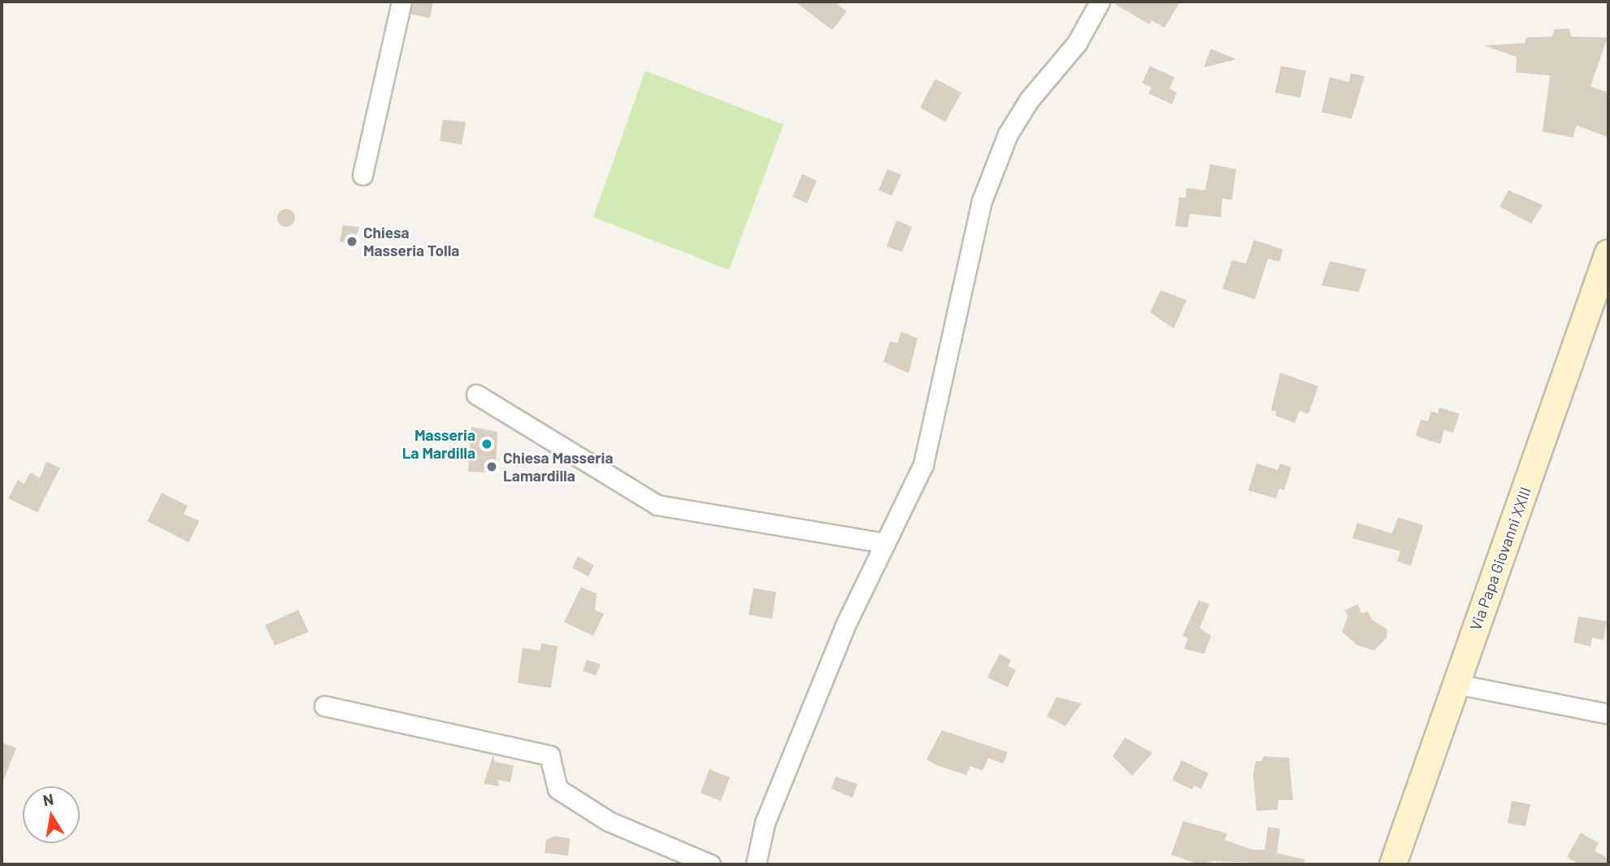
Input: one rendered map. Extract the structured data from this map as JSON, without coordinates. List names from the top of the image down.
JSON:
{
  "streets": {
    "main road": ["Via Papa Giovanni XXIII"]
  },
  "places": ["Chiesa Masseria Tolla", "Masseria La Mardilla", "Chiesa Masseria Lamardilla"],
  "north": "top"
}
